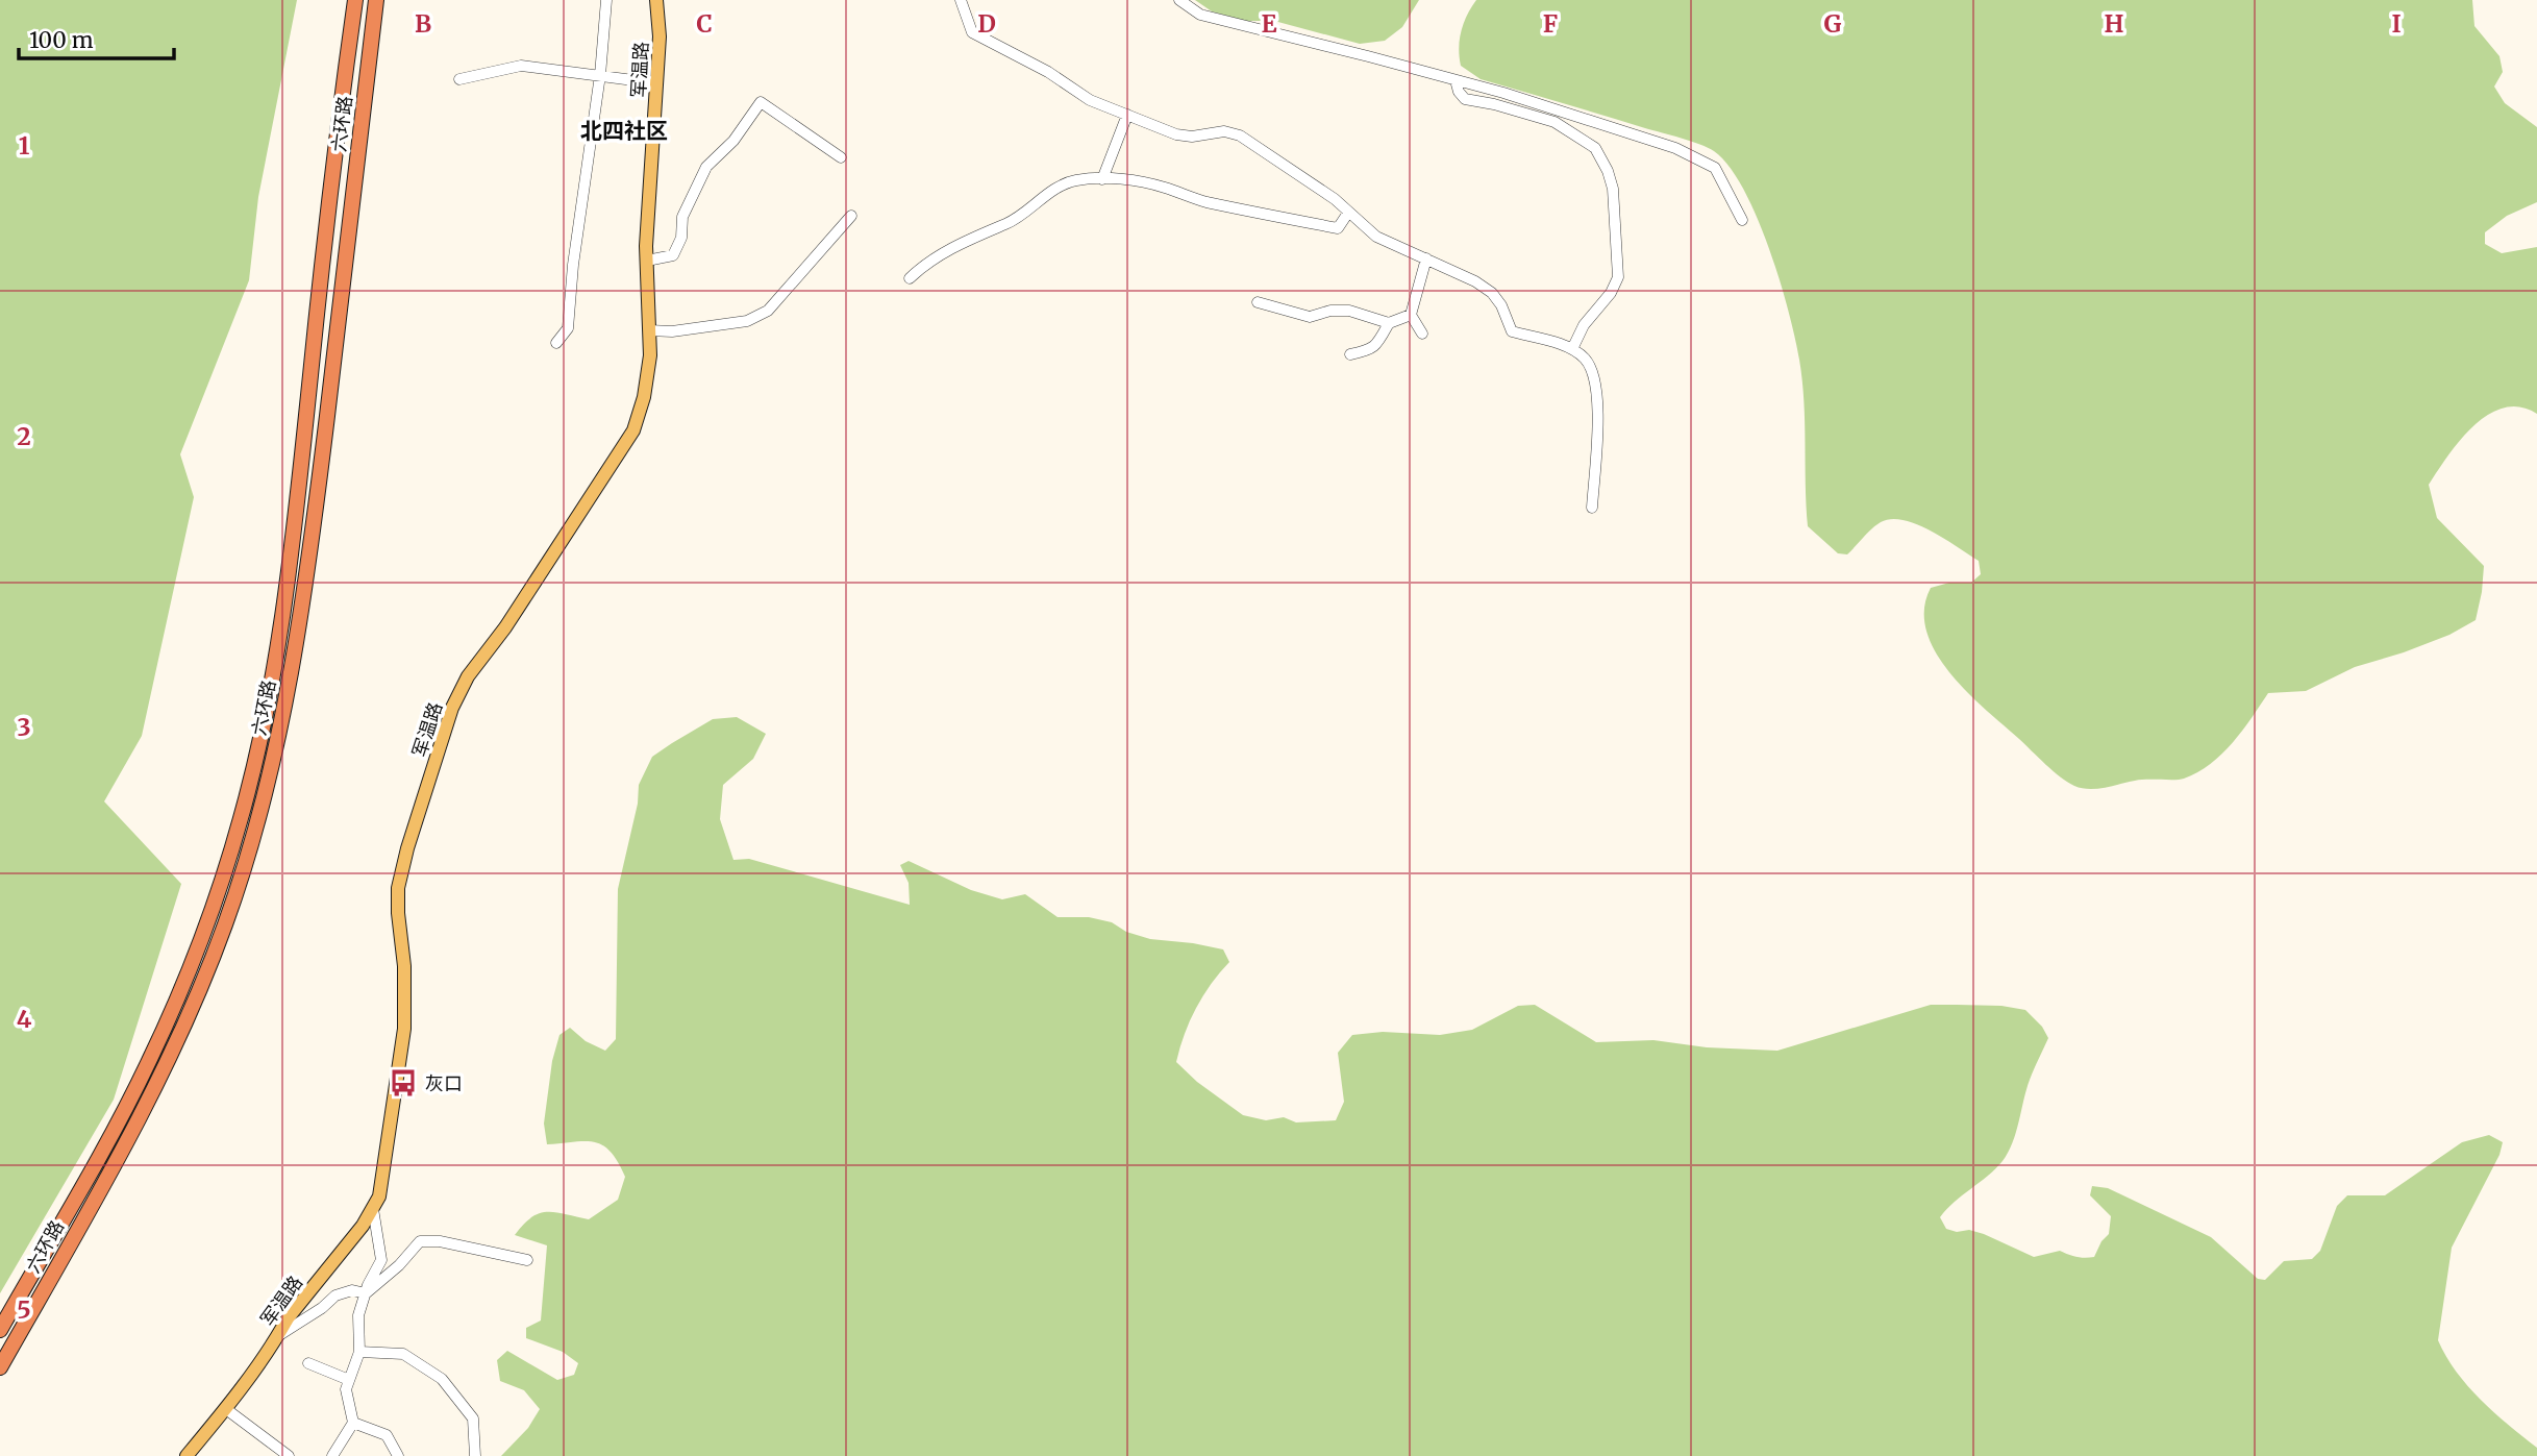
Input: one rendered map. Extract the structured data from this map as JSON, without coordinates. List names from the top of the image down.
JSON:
{
  "streets": {
    "highway": ["六环路"],
    "main road": ["军温路"]
  },
  "districts": ["北四社区"],
  "places": {
    "bus stop": ["灰口"]
  },
  "scale_bar": "100 m",
  "grid": {
    "columns": [
      "B",
      "C",
      "D",
      "E",
      "F",
      "G",
      "H",
      "I"
    ],
    "rows": [
      "1",
      "2",
      "3",
      "4",
      "5"
    ]
  }
}
